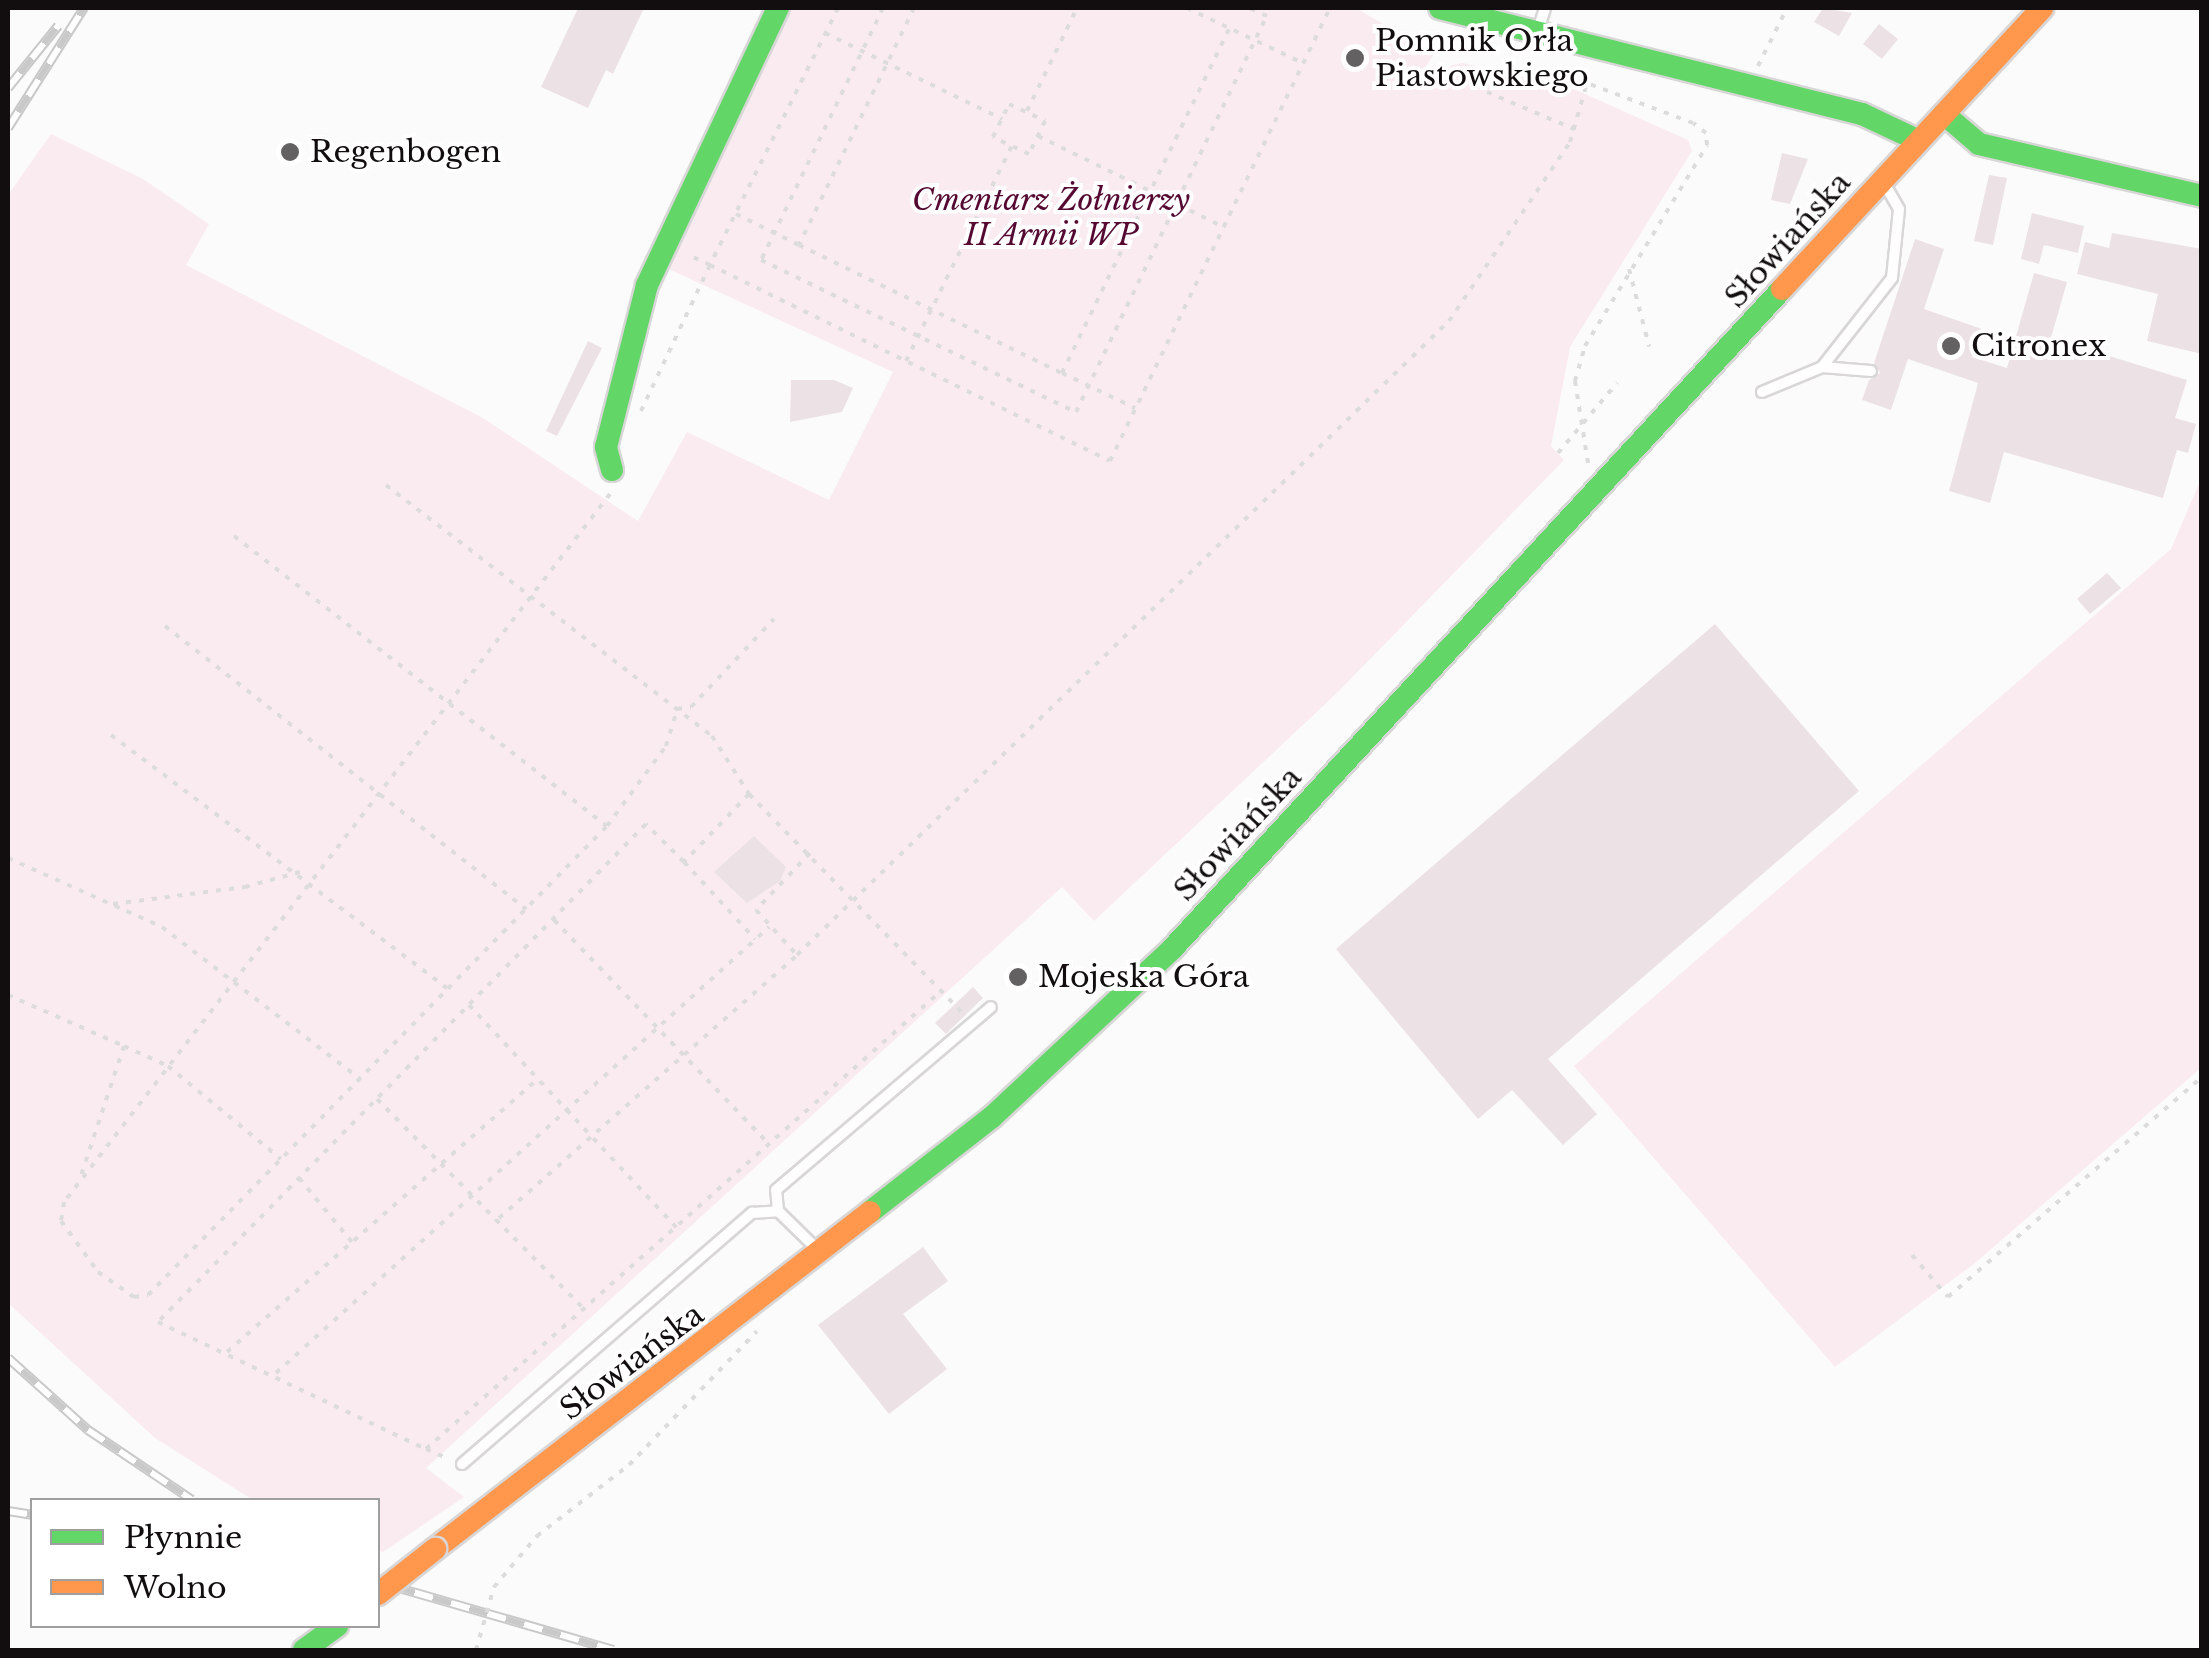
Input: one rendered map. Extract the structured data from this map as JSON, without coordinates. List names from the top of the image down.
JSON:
{
  "streets": {
    "street": ["Słowiańska"]
  },
  "parks": ["Cmentarz Żołnierzy II Armii WP"],
  "places": [
    "Pomnik Orła Piastowskiego",
    "Regenbogen",
    "Citronex",
    "Mojeska Góra"
  ],
  "legend": ["Płynnie", "Wolno"]
}
